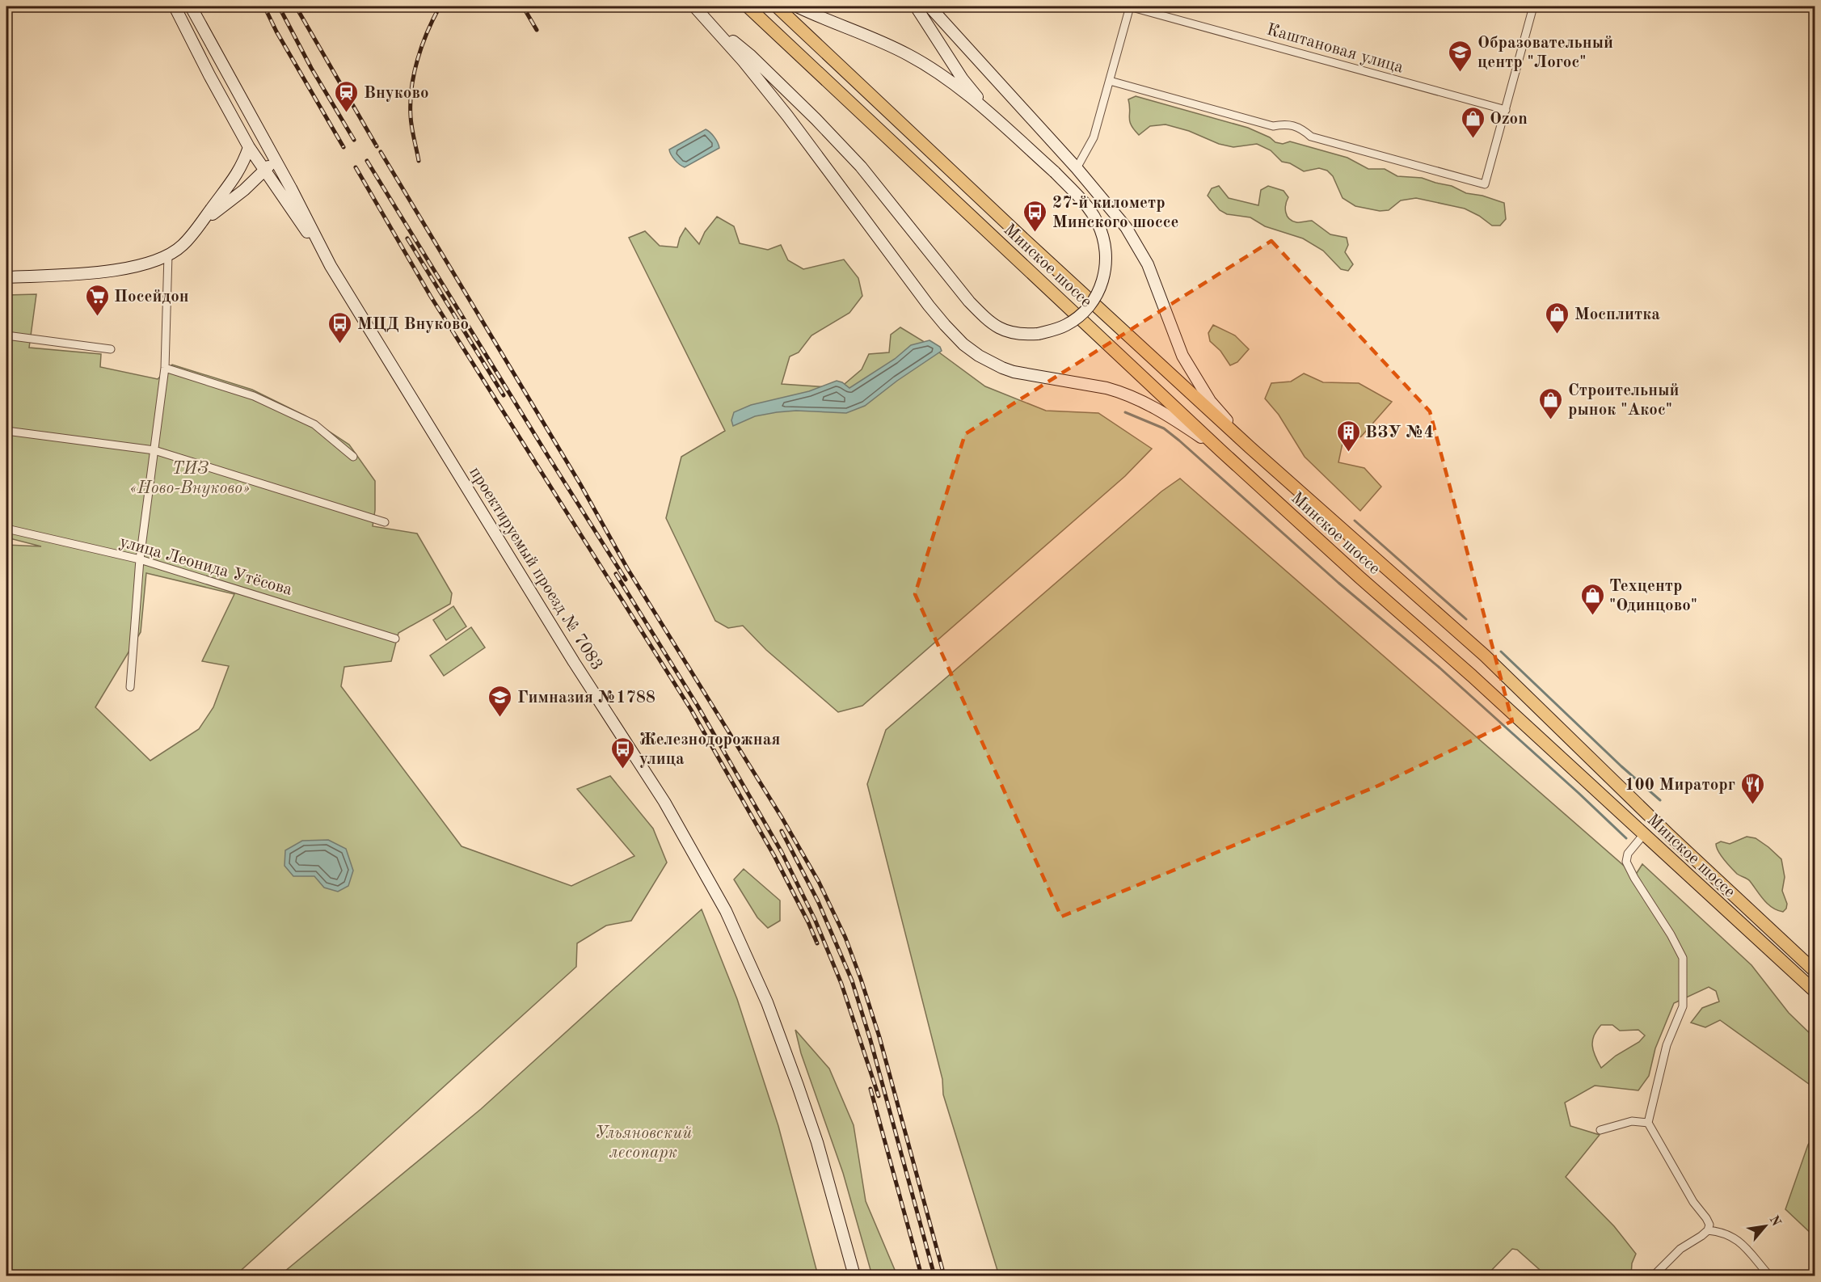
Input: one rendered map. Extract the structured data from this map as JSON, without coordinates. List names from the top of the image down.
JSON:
{
  "streets": {
    "highway": ["Минское шоссе"],
    "main road": ["проектируемый проезд № 7083"],
    "street": ["Каштановая улица", "улица Леонида Утёсова"]
  },
  "parks": ["ТИЗ «Ново-Внуково»", "Ульяновский лесопарк"],
  "places": {
    "school or university": ["Образовательный центр \"Логос\"", "Гимназия №1788"],
    "station": ["Внуково"],
    "shop": [
      "Ozon",
      "Мосплитка",
      "Строительный рынок \"Акос\"",
      "Техцентр \"Одинцово\""
    ],
    "bus stop": ["27-й километр Минского шоссе", "МЦД Внуково", "Железнодорожная улица"],
    "supermarket": ["Посейдон"],
    "building": ["ВЗУ №4"],
    "restaurant": ["100 Мираторг"]
  },
  "north": "top right"
}
